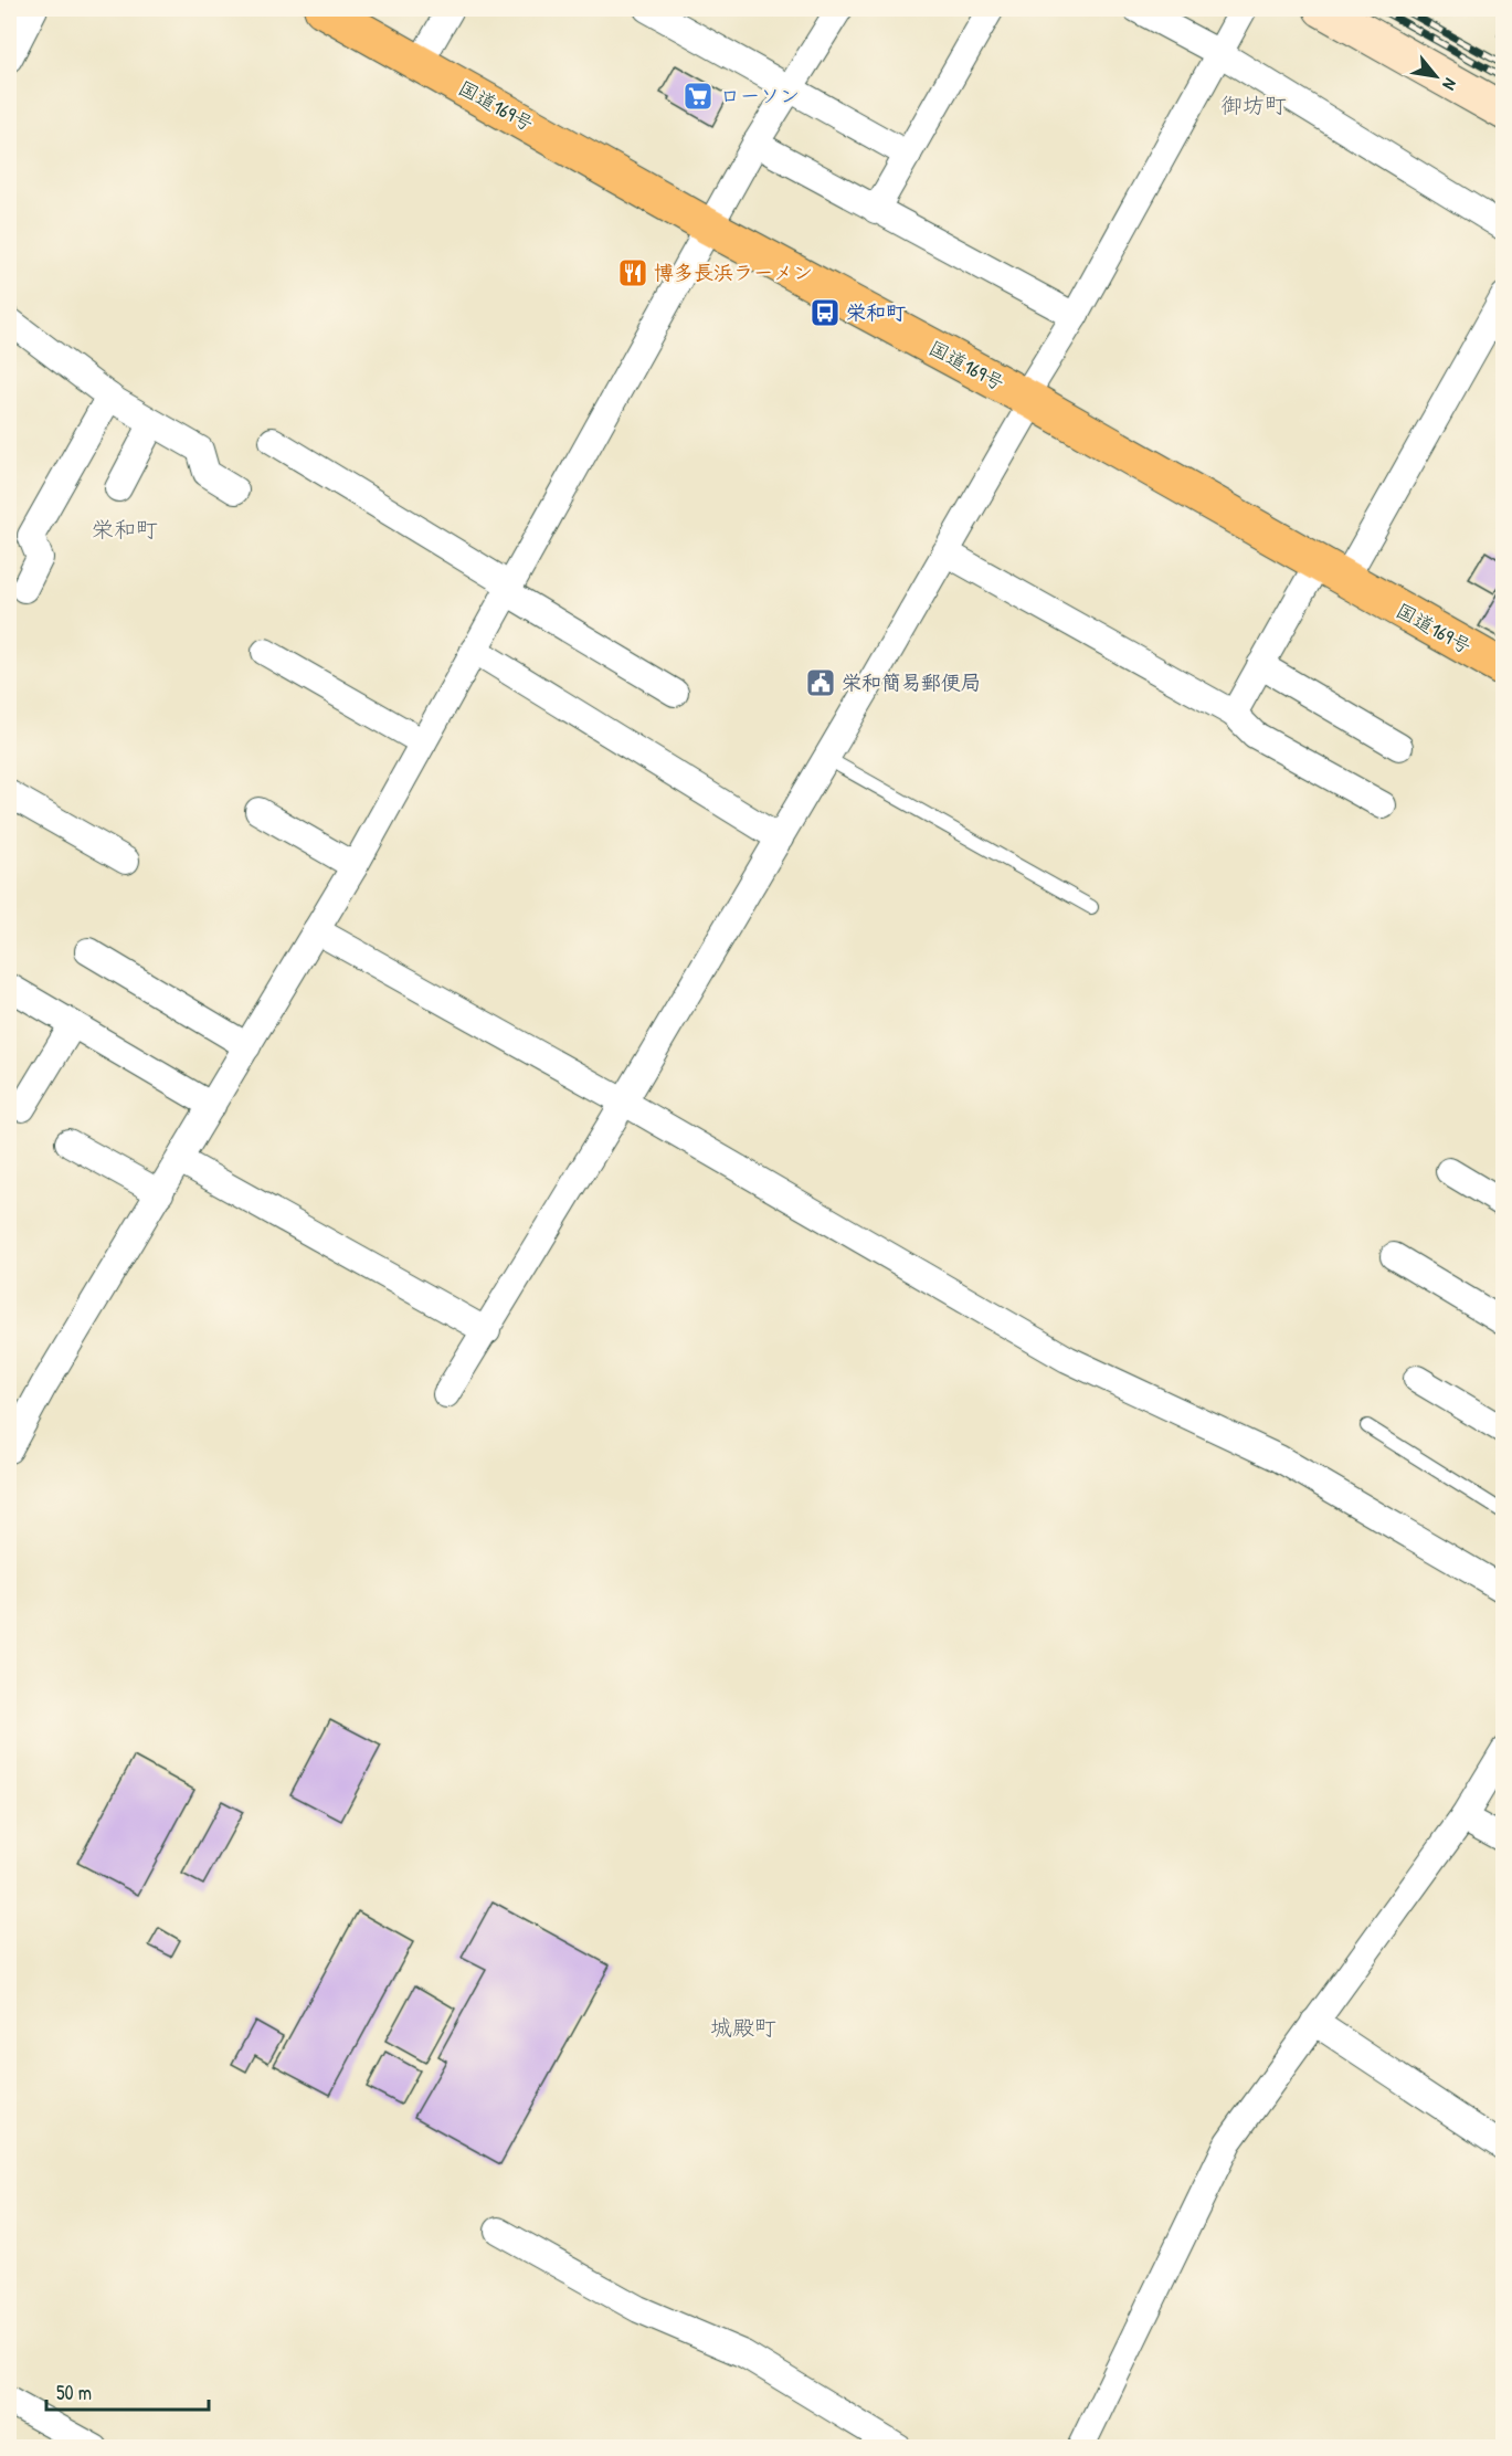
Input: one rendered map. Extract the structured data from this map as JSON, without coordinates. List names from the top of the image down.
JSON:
{
  "streets": {
    "highway": ["国道169号"]
  },
  "districts": ["御坊町", "栄和町", "城殿町"],
  "places": {
    "supermarket": ["ローソン"],
    "restaurant": ["博多長浜ラーメン"],
    "bus stop": ["栄和町"],
    "public building": ["栄和簡易郵便局"]
  },
  "scale_bar": "50 m",
  "north": "bottom right"
}
